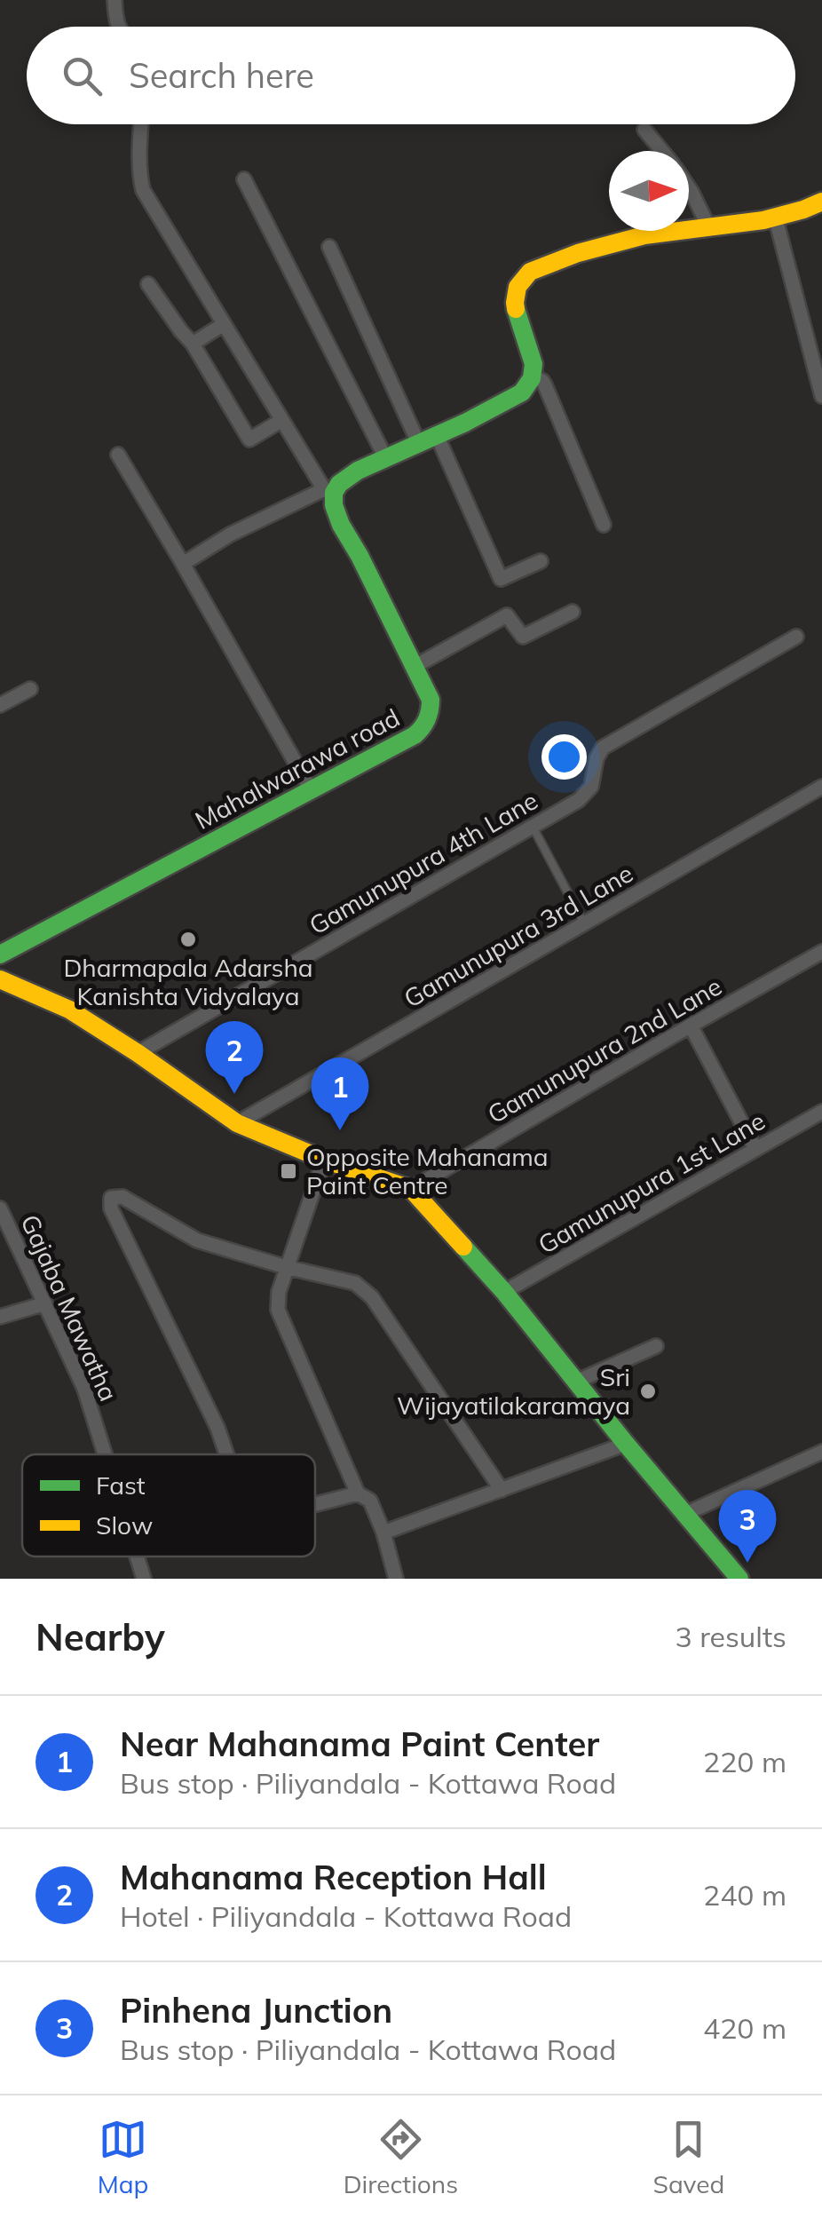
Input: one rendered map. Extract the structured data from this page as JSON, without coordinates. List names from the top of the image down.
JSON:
{
  "streets": {
    "street": [
      "Mahalwarawa road",
      "Gamunupura 4th Lane",
      "Gamunupura 3rd Lane",
      "Gamunupura 2nd Lane",
      "Gamunupura 1st Lane",
      "Gajaba Mawatha"
    ]
  },
  "places": {
    "other": ["Dharmapala Adarsha Kanishta Vidyalaya", "Sri Wijayatilakaramaya"],
    "transit": ["Opposite Mahanama Paint Centre"]
  },
  "legend": ["Fast", "Slow"],
  "north": "right",
  "page": {
    "search": "Search here",
    "pins": ["2", "1", "3"],
    "heading": ["Nearby", "3 results"],
    "list": [
      {
        "mark": "1",
        "name": "Near Mahanama Paint Center",
        "note": "Bus stop · Piliyandala - Kottawa Road",
        "value": "220 m"
      },
      {
        "mark": "2",
        "name": "Mahanama Reception Hall",
        "note": "Hotel · Piliyandala - Kottawa Road",
        "value": "240 m"
      },
      {
        "mark": "3",
        "name": "Pinhena Junction",
        "note": "Bus stop · Piliyandala - Kottawa Road",
        "value": "420 m"
      }
    ],
    "nav": ["Map", "Directions", "Saved"]
  }
}
